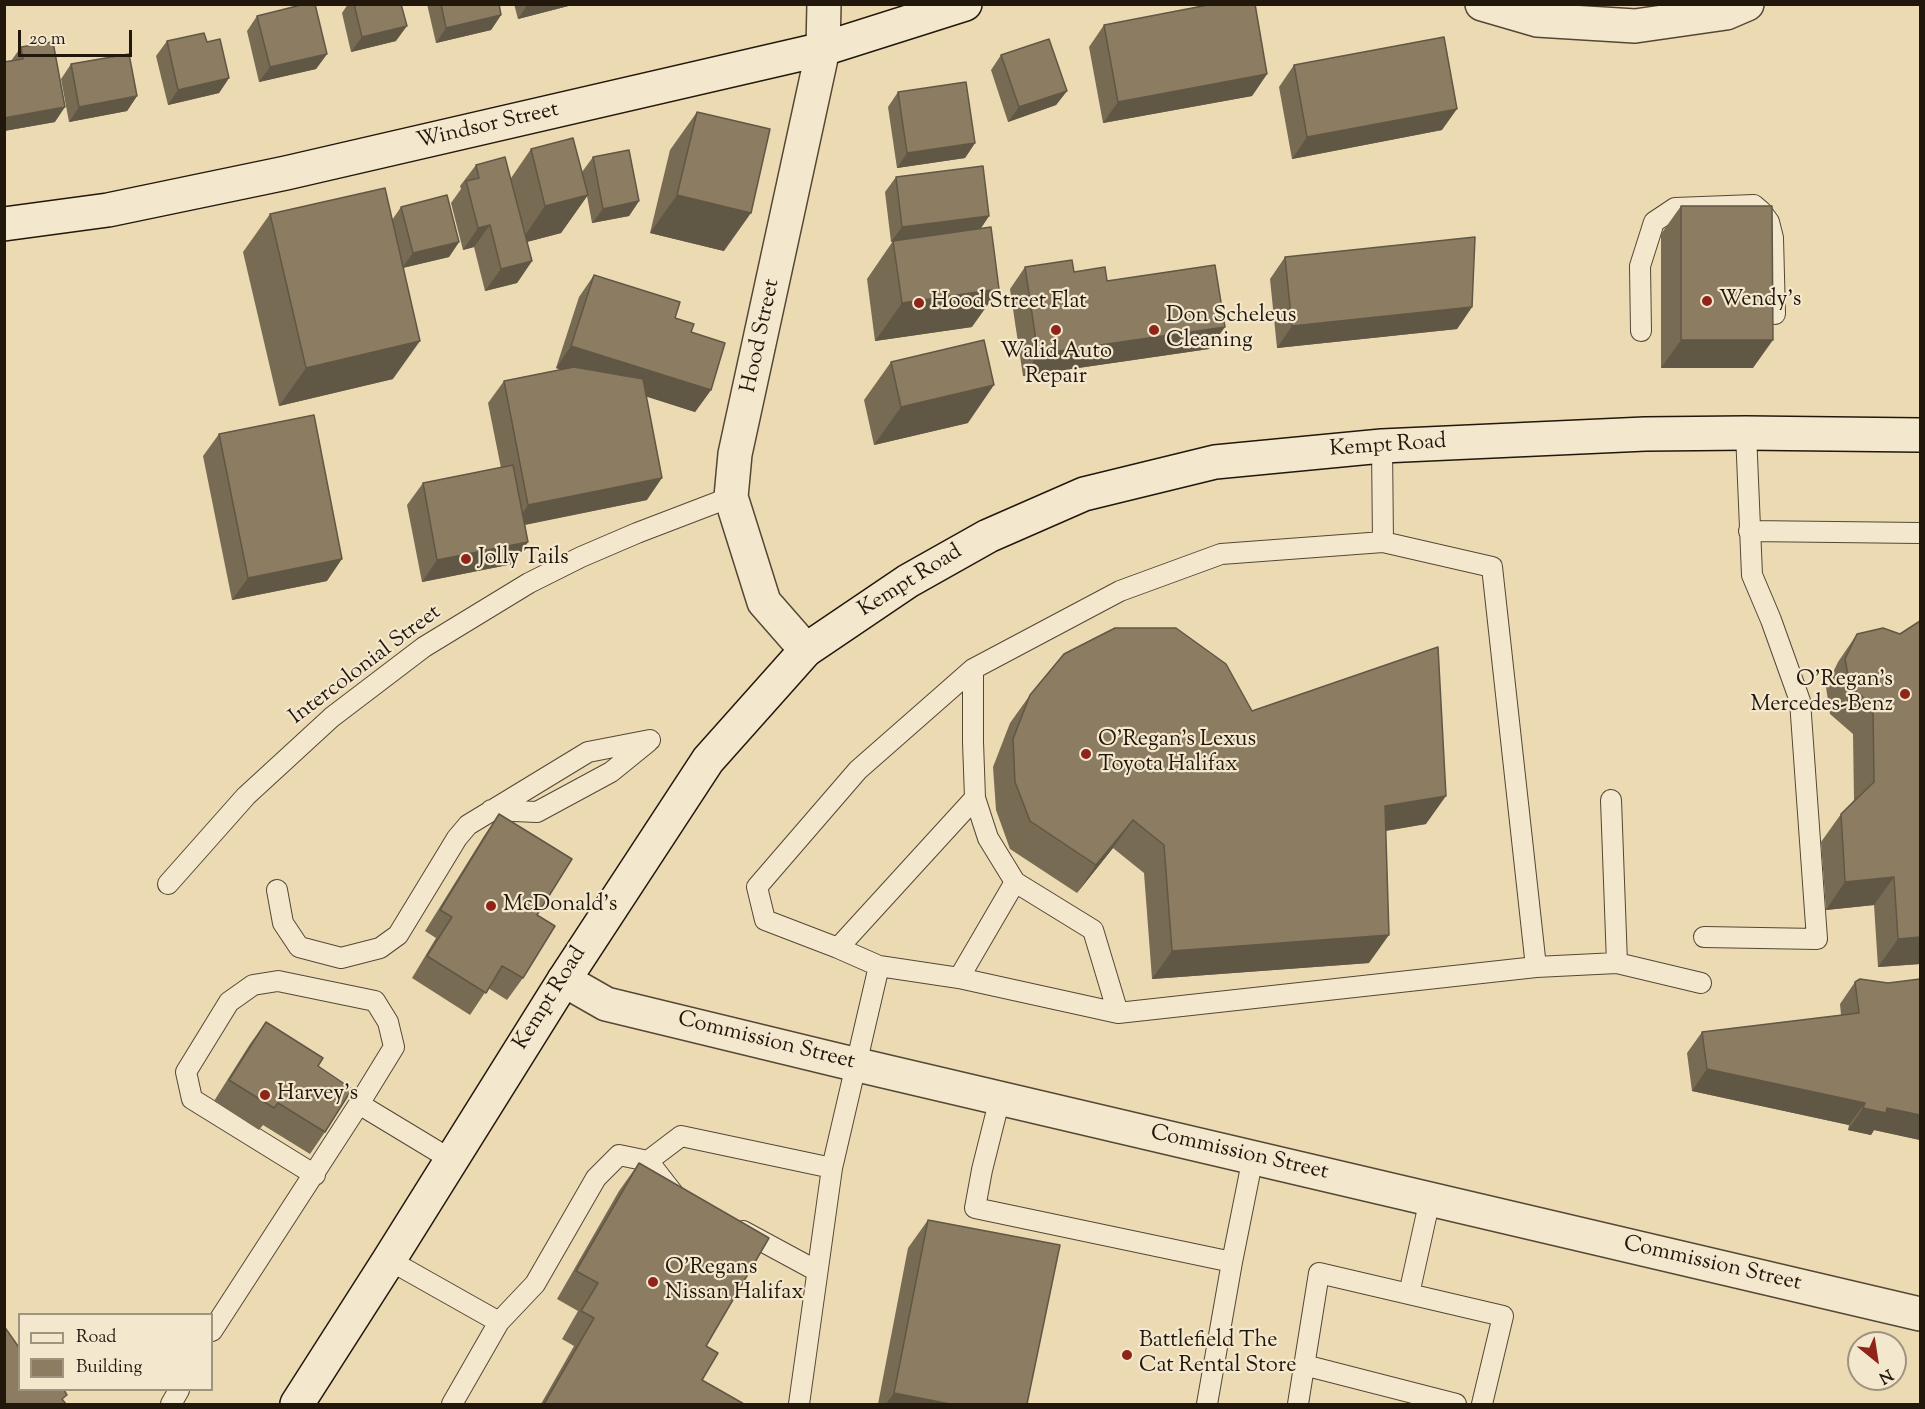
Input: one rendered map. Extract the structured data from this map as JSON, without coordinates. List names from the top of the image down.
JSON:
{
  "streets": {
    "street": [
      "Windsor Street",
      "Hood Street",
      "Kempt Road",
      "Commission Street"
    ],
    "lane": ["Intercolonial Street"]
  },
  "crossings": [
    ["Windsor Street", "Hood Street"],
    ["Hood Street", "Kempt Road"],
    ["Hood Street", "Intercolonial Street"],
    ["Kempt Road", "Commission Street"]
  ],
  "places": [
    "Wendy's",
    "Hood Street Flat",
    "Walid Auto Repair",
    "Don Scheleus Cleaning",
    "Jolly Tails",
    "O'Regan's Mercedes-Benz",
    "O'Regan's Lexus Toyota Halifax",
    "McDonald's",
    "Harvey's",
    "O'Regans Nissan Halifax",
    "Battlefield The Cat Rental Store"
  ],
  "legend": ["Road", "Building"],
  "scale_bar": "20 m",
  "north": "bottom right"
}
